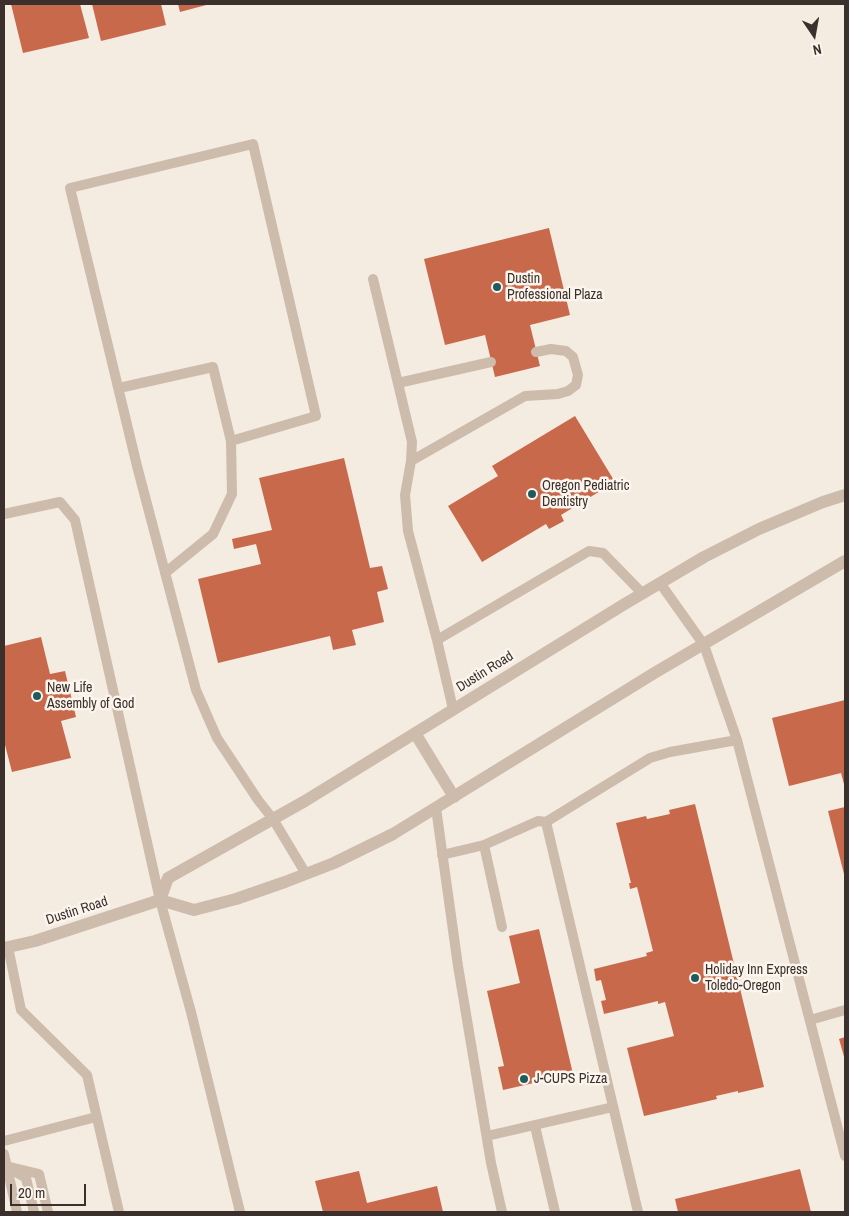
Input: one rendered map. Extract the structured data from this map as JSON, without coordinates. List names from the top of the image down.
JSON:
{
  "streets": {
    "street": ["Dustin Road"]
  },
  "places": [
    "Dustin Professional Plaza",
    "Oregon Pediatric Dentistry",
    "New Life Assembly of God",
    "Holiday Inn Express Toledo-Oregon",
    "J-CUPS Pizza"
  ],
  "scale_bar": "20 m",
  "north": "bottom"
}
